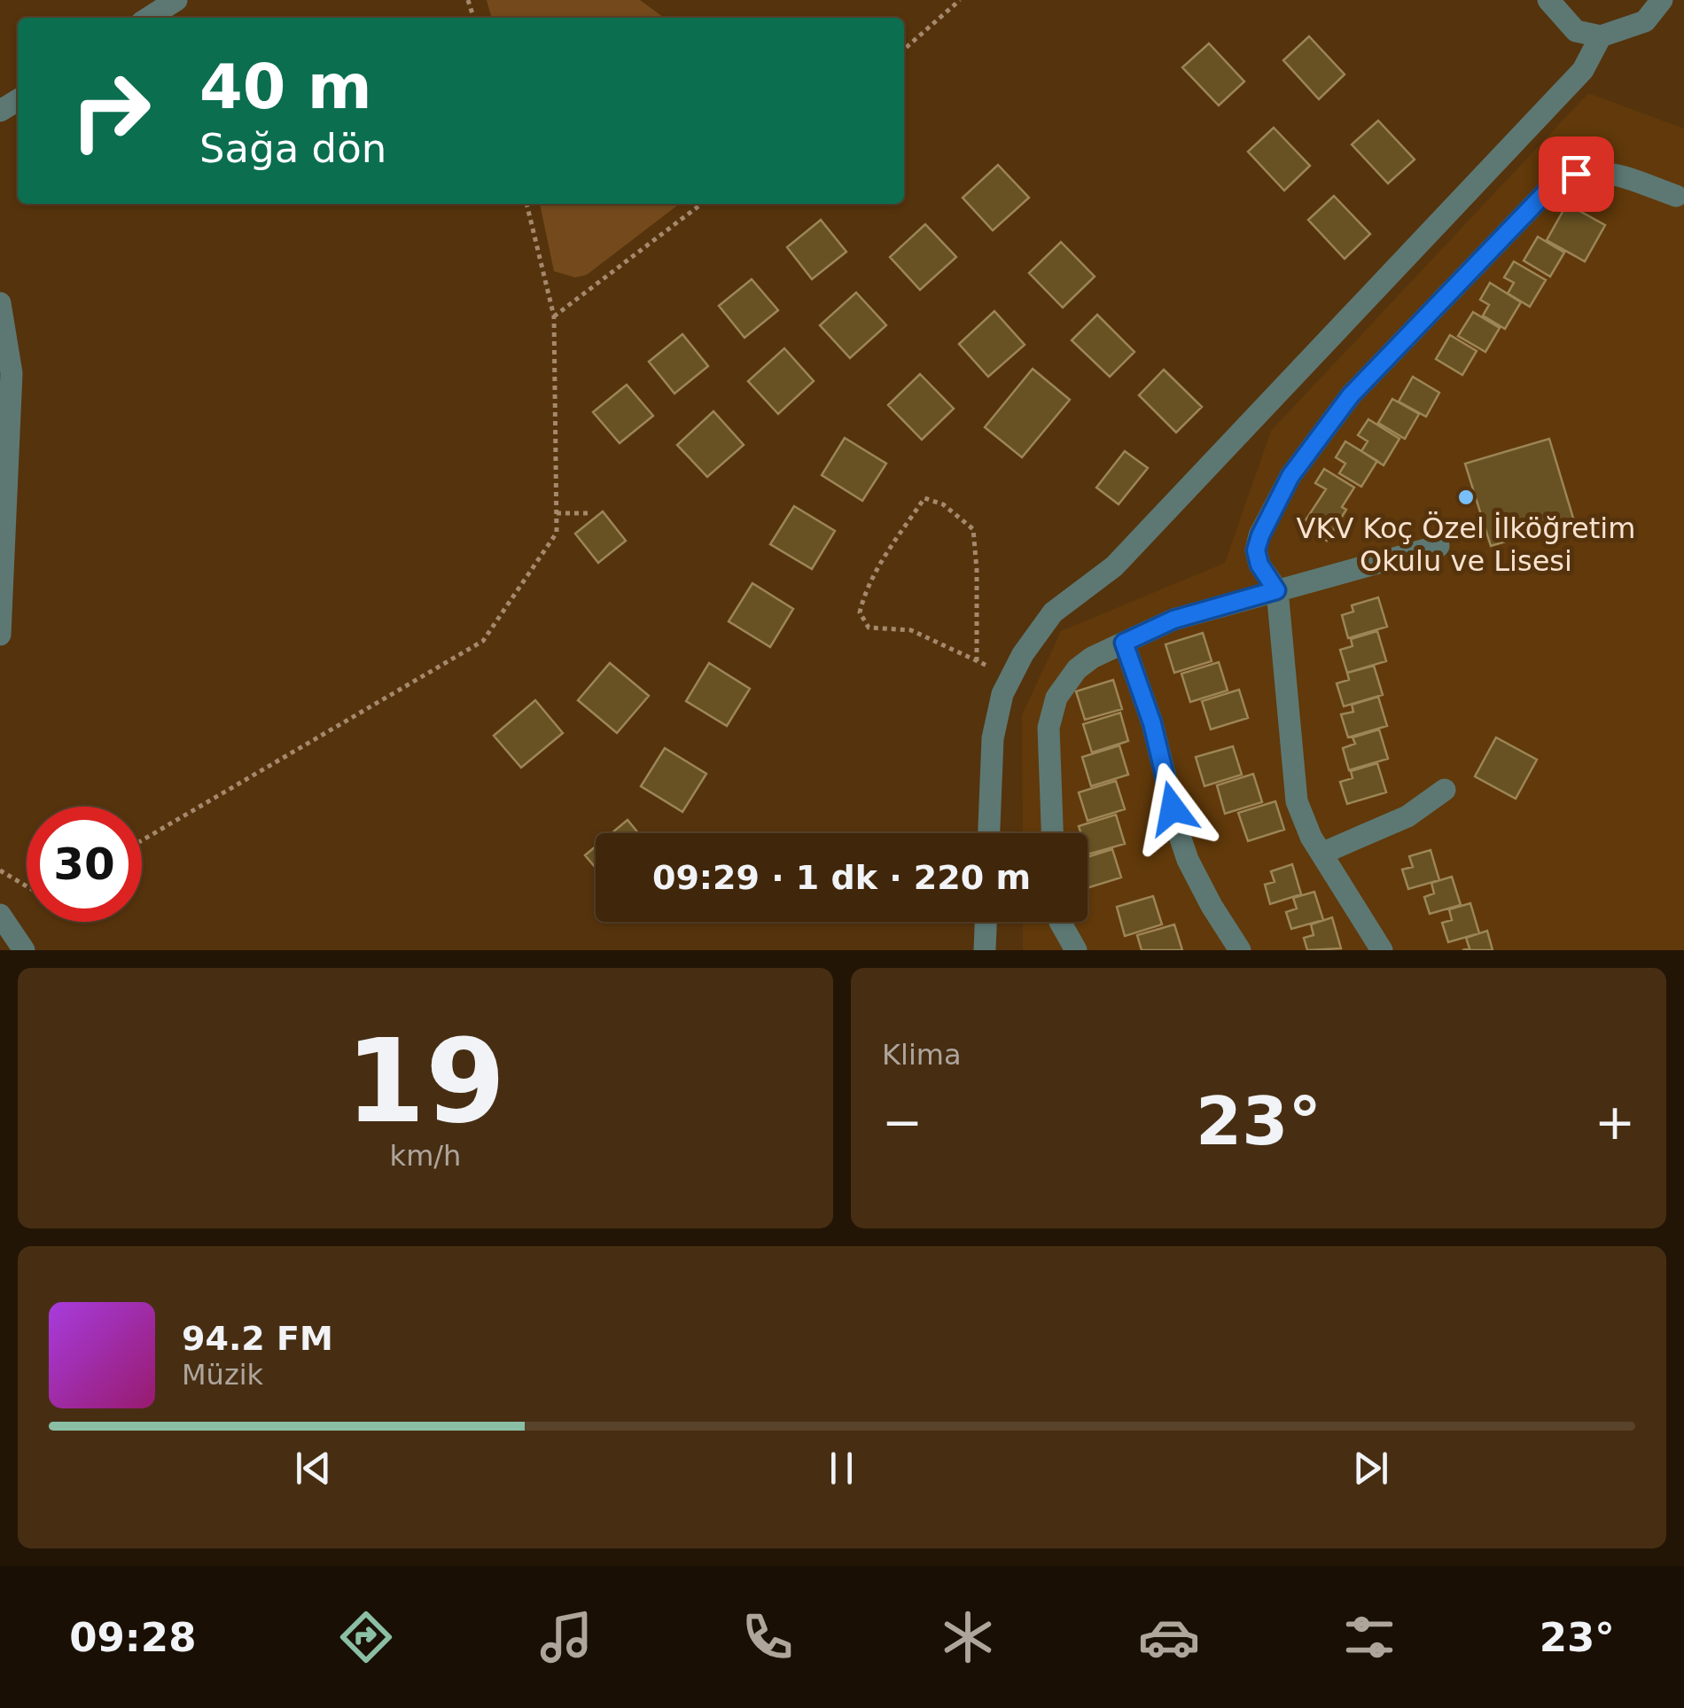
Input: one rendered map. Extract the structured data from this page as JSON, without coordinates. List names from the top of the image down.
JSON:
{
  "places": ["VKV Koç Özel İlköğretim Okulu ve Lisesi"],
  "page": {
    "turn": ["40 m", "Sağa dön"],
    "limit": "30",
    "trip": "09:29 · 1 dk · 220 m",
    "tile": [
      ["19", "km/h"],
      "Klima"
    ],
    "heat": ["−", "23°", "+"],
    "song": ["94.2 FM", "Müzik"],
    "tabs": ["09:28", "23°"]
  }
}
